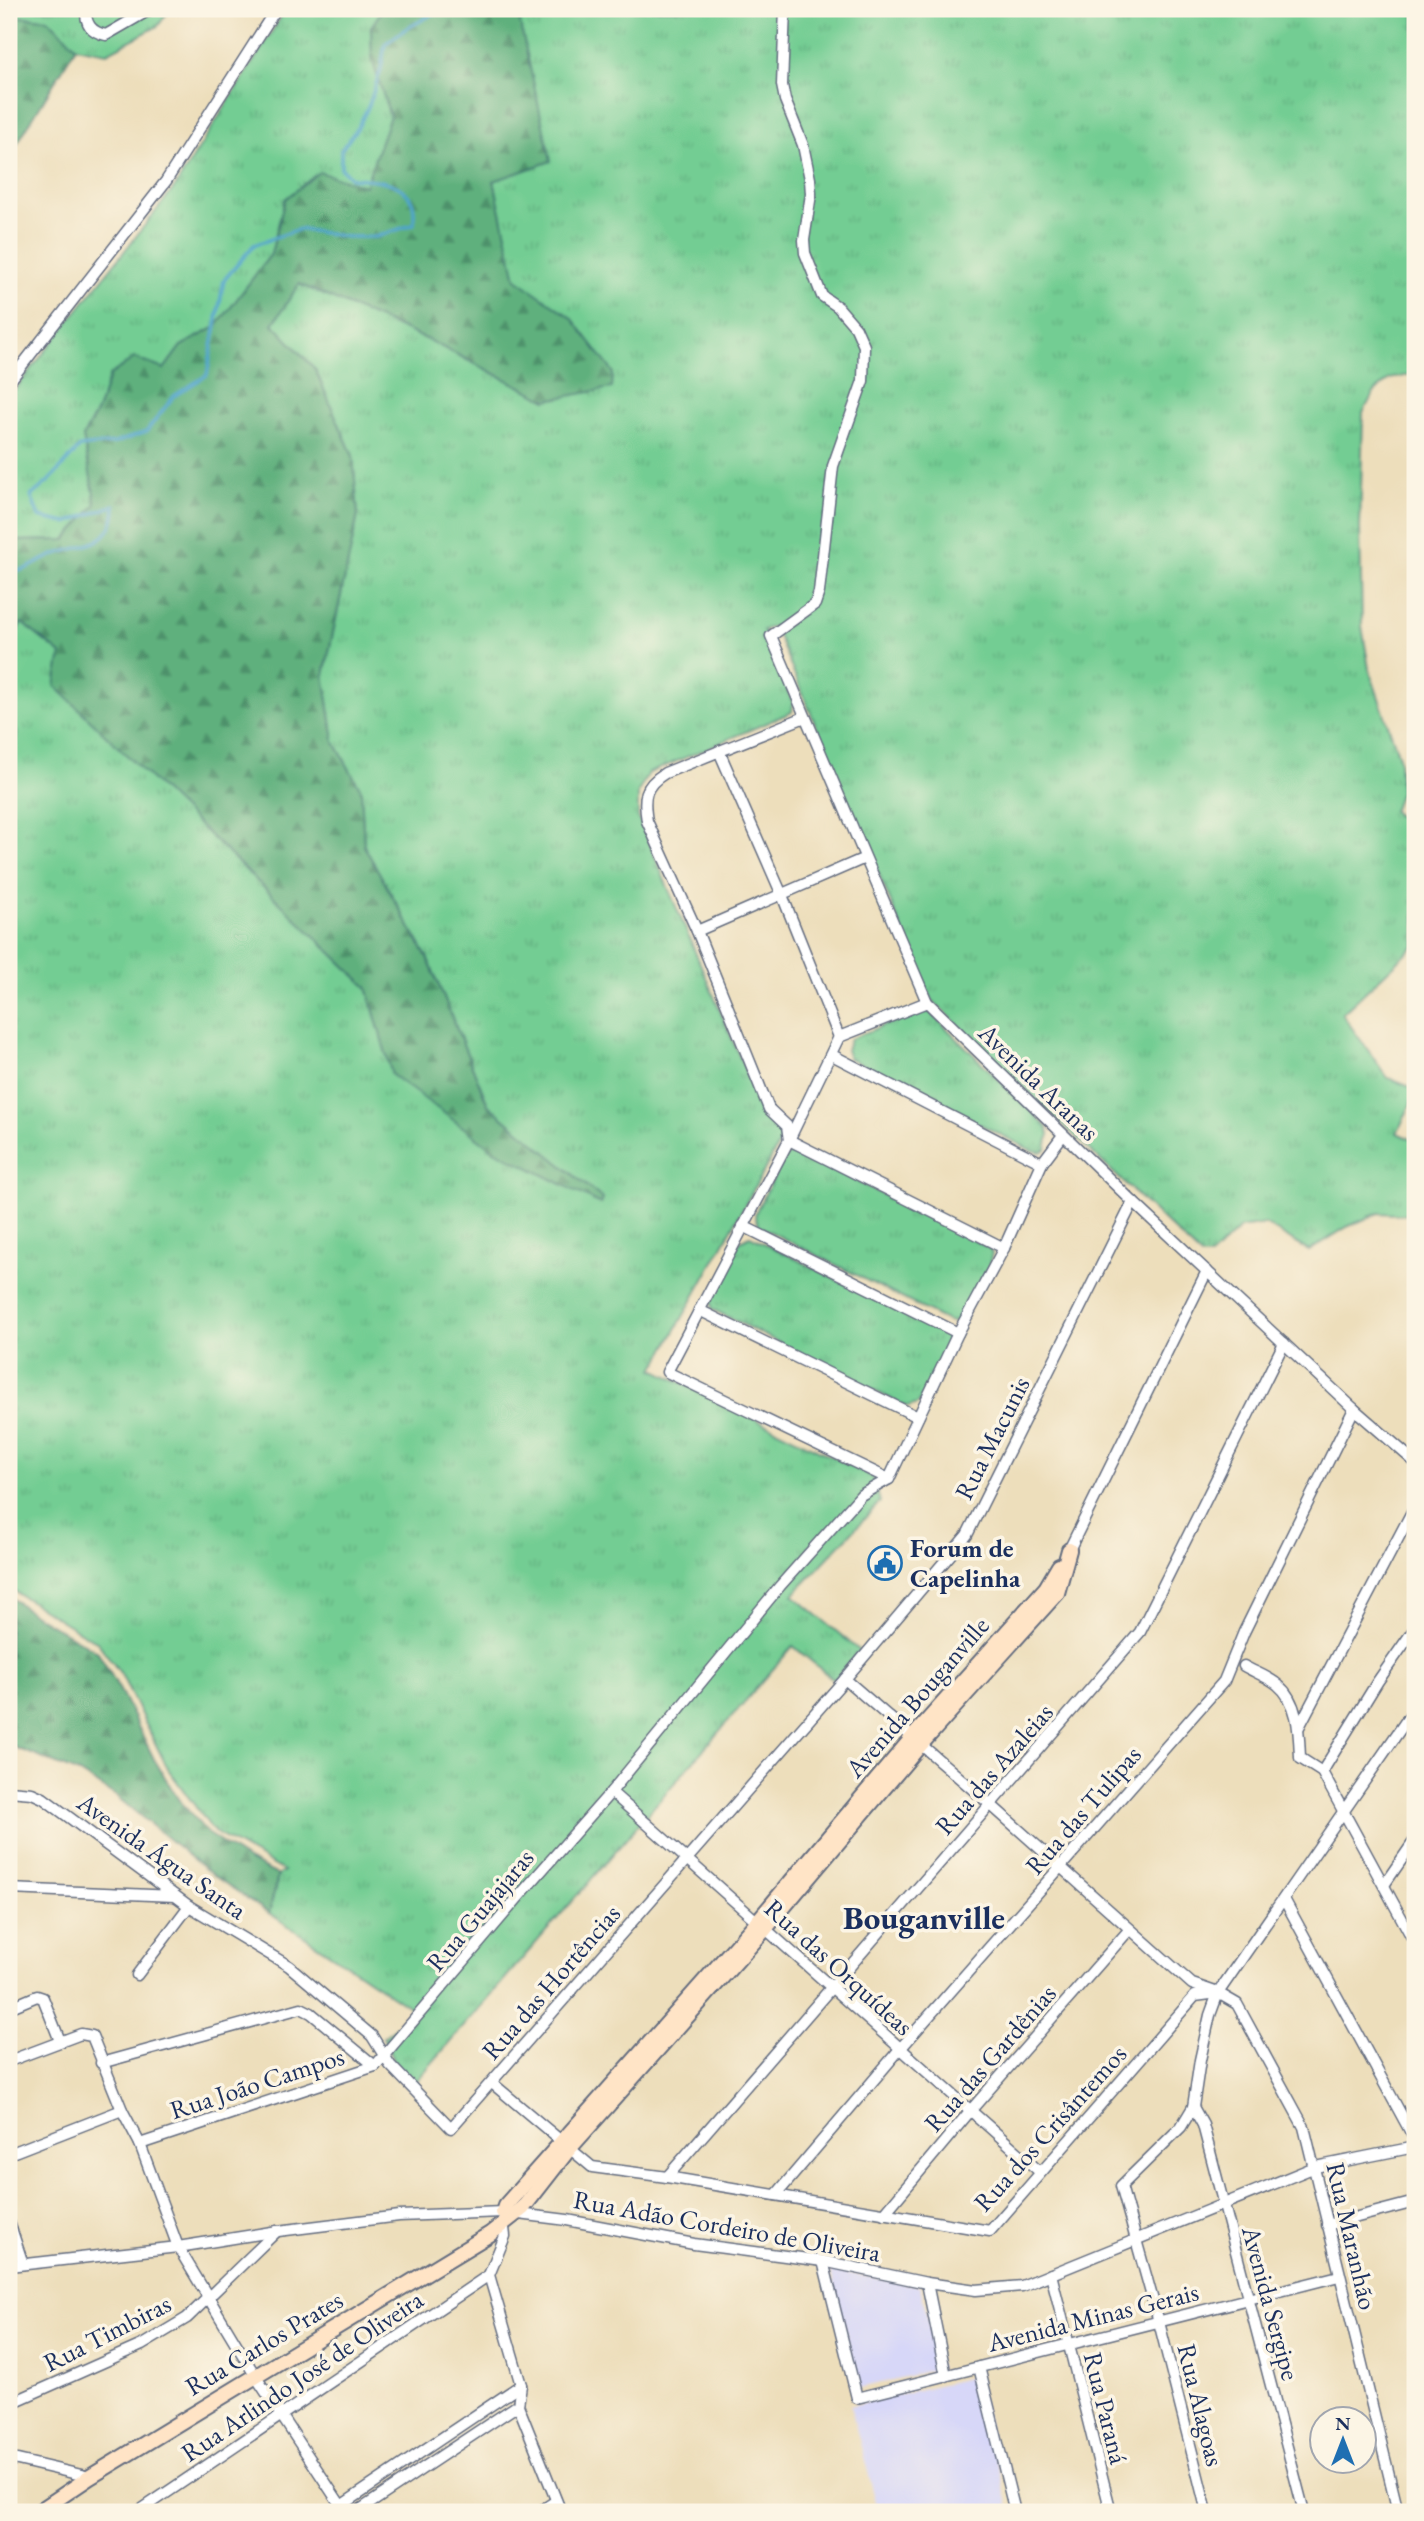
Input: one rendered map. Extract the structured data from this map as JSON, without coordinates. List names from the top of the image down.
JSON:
{
  "streets": {
    "street": [
      "Avenida Aranas",
      "Rua Macunis",
      "Avenida Bouganville",
      "Rua das Azaleias",
      "Rua das Tulipas",
      "Avenida Água Santa",
      "Rua Guajajaras",
      "Rua das Orquídeas",
      "Rua das Hortências",
      "Rua das Gardênias",
      "Rua João Campos",
      "Rua dos Crisântemos",
      "Rua Adão Cordeiro de Oliveira",
      "Rua Maranhão",
      "Avenida Sergipe",
      "Avenida Minas Gerais",
      "Rua Timbiras",
      "Rua Carlos Prates",
      "Rua Arlindo José de Oliveira",
      "Rua Alagoas",
      "Rua Paraná"
    ]
  },
  "crossings": [
    ["Avenida Aranas", "Rua Macunis"],
    ["Avenida Aranas", "Rua das Azaleias"],
    ["Avenida Aranas", "Rua das Tulipas"],
    ["Rua Macunis", "Rua das Orquídeas"],
    ["Rua Macunis", "Rua das Hortências"],
    ["Rua Macunis", "Rua Maranhão"],
    ["Avenida Bouganville", "Rua das Orquídeas"],
    ["Avenida Bouganville", "Rua dos Crisântemos"],
    ["Avenida Bouganville", "Rua Adão Cordeiro de Oliveira"],
    ["Avenida Bouganville", "Rua Maranhão"],
    ["Avenida Bouganville", "Rua Carlos Prates"],
    ["Rua das Azaleias", "Rua das Orquídeas"],
    ["Rua das Azaleias", "Rua dos Crisântemos"],
    ["Rua das Azaleias", "Rua Maranhão"],
    ["Rua das Tulipas", "Rua das Orquídeas"],
    ["Rua das Tulipas", "Rua dos Crisântemos"],
    ["Rua das Tulipas", "Rua Maranhão"],
    ["Avenida Água Santa", "Rua Guajajaras"],
    ["Avenida Água Santa", "Rua das Hortências"],
    ["Avenida Água Santa", "Rua João Campos"],
    ["Rua Guajajaras", "Rua das Orquídeas"],
    ["Rua Guajajaras", "Rua João Campos"],
    ["Rua das Orquídeas", "Rua das Hortências"],
    ["Rua das Orquídeas", "Rua das Gardênias"],
    ["Rua das Orquídeas", "Rua dos Crisântemos"],
    ["Rua das Hortências", "Rua dos Crisântemos"],
    ["Rua das Gardênias", "Rua dos Crisântemos"],
    ["Rua das Gardênias", "Rua Maranhão"],
    ["Rua dos Crisântemos", "Rua Maranhão"],
    ["Rua Adão Cordeiro de Oliveira", "Rua Maranhão"],
    ["Rua Adão Cordeiro de Oliveira", "Avenida Sergipe"],
    ["Rua Adão Cordeiro de Oliveira", "Avenida Minas Gerais"],
    ["Rua Adão Cordeiro de Oliveira", "Rua Timbiras"],
    ["Rua Adão Cordeiro de Oliveira", "Rua Carlos Prates"],
    ["Rua Adão Cordeiro de Oliveira", "Rua Alagoas"],
    ["Rua Adão Cordeiro de Oliveira", "Rua Paraná"],
    ["Rua Maranhão", "Avenida Minas Gerais"],
    ["Avenida Sergipe", "Avenida Minas Gerais"],
    ["Avenida Sergipe", "Rua Alagoas"],
    ["Avenida Minas Gerais", "Rua Alagoas"],
    ["Avenida Minas Gerais", "Rua Paraná"]
  ],
  "districts": ["Bouganville"],
  "places": {
    "public building": ["Forum de Capelinha"]
  },
  "north": "top"
}
